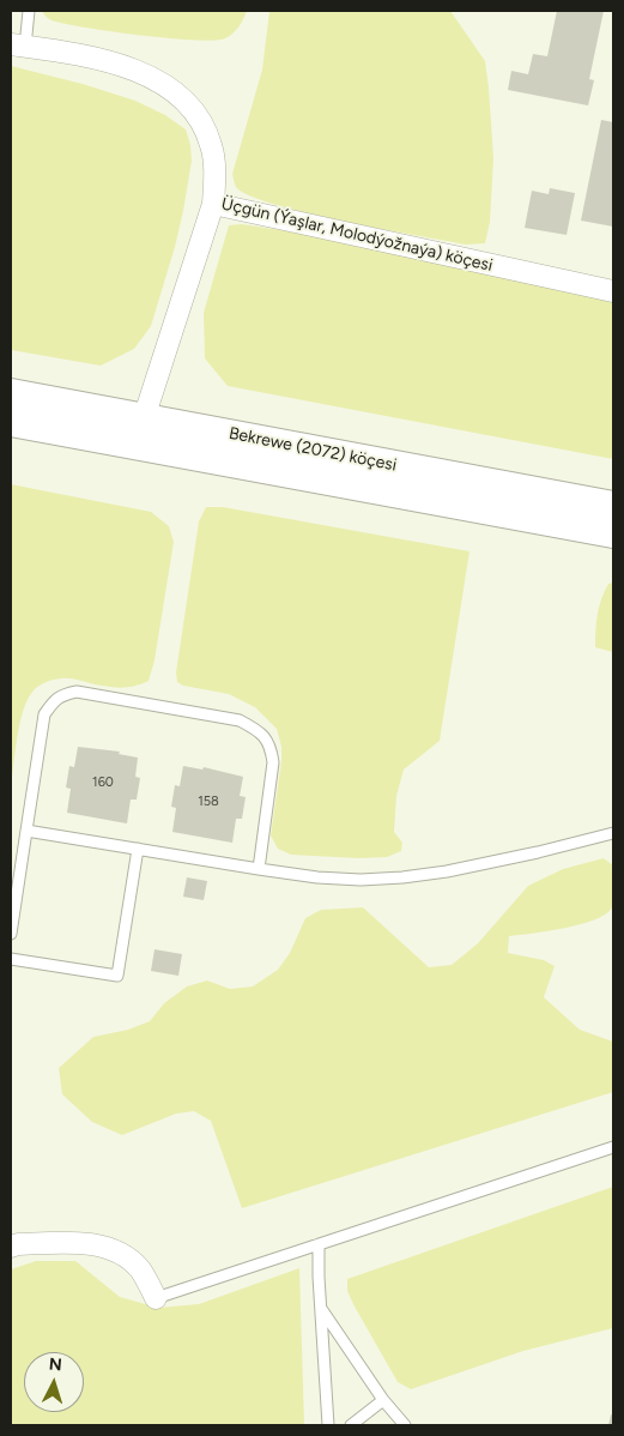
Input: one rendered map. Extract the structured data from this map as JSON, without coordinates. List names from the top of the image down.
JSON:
{
  "streets": {
    "main road": ["Bekrewe (2072) köçesi"],
    "street": ["Üçgün (Ýaşlar, Molodýožnaýa) köçesi"]
  },
  "house_numbers": ["160", "158"],
  "north": "top"
}
